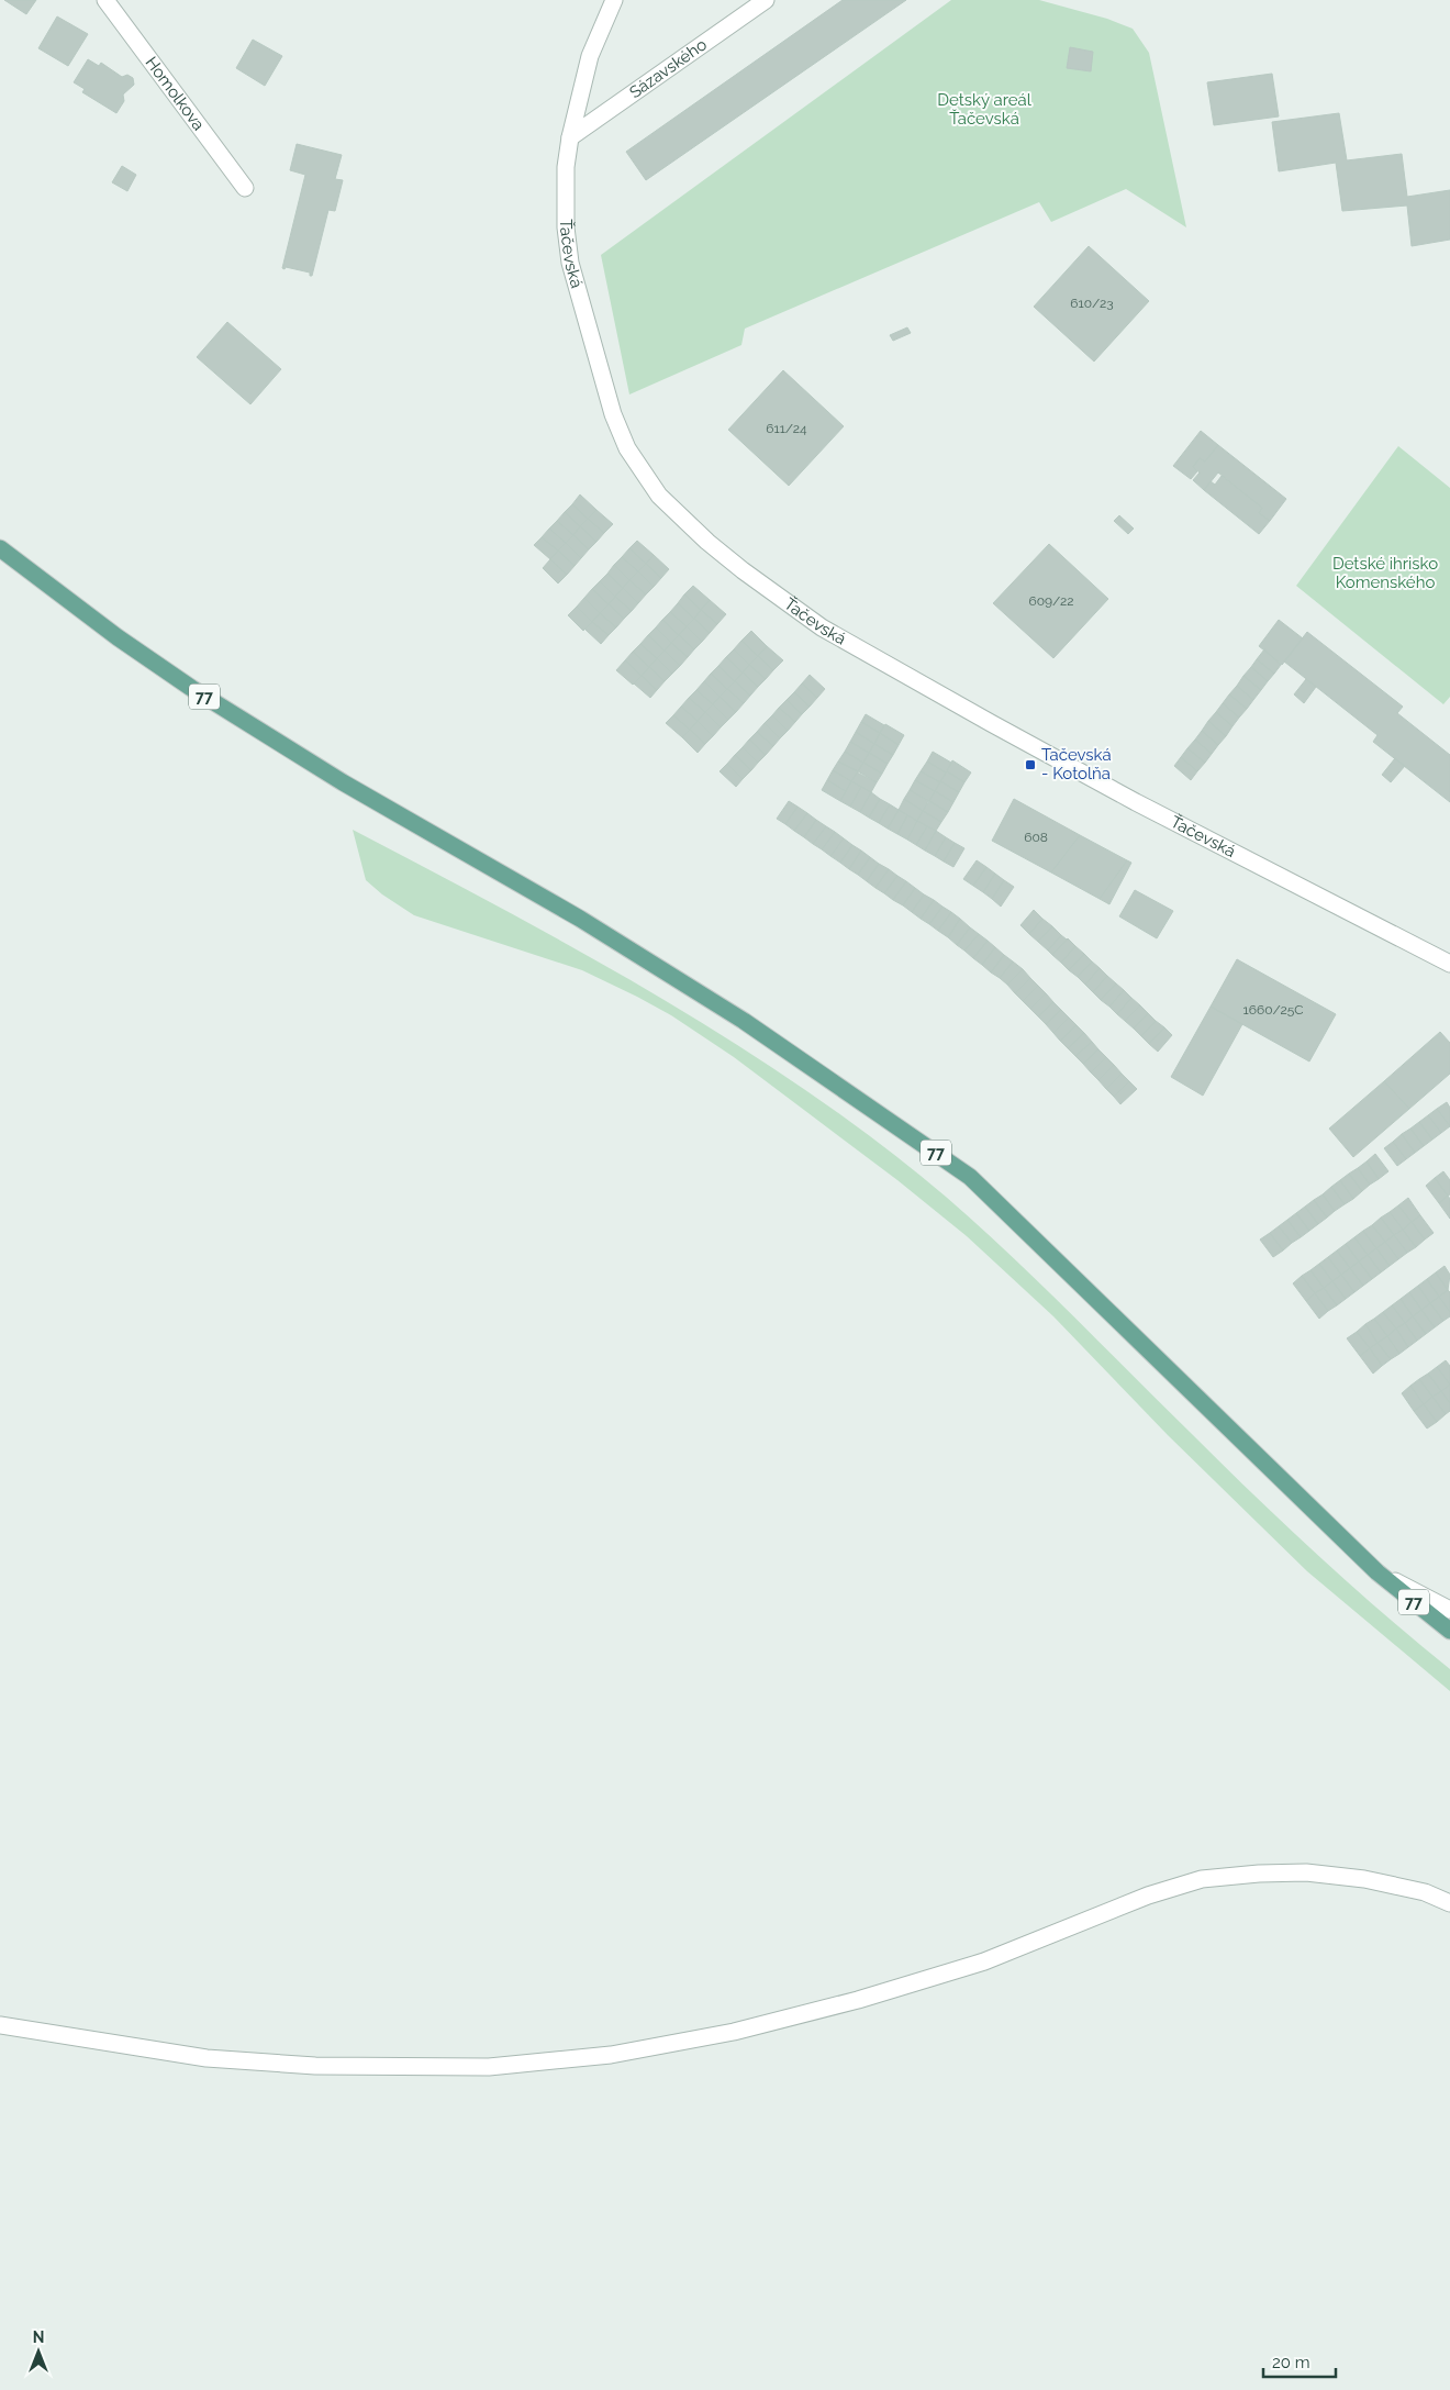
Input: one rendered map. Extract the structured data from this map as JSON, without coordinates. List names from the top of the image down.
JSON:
{
  "streets": {
    "main road": ["77"],
    "street": ["Sázavského", "Homolkova", "Ťačevská"]
  },
  "crossings": [
    ["Sázavského", "Ťačevská"]
  ],
  "parks": ["Detský areál Ťačevská", "Detské ihrisko Komenského"],
  "places": {
    "transit": ["Tačevská - Kotolňa"]
  },
  "house_numbers": [
    "610/23",
    "611/24",
    "609/22",
    "608",
    "1660/25C"
  ],
  "scale_bar": "20 m",
  "north": "top"
}
